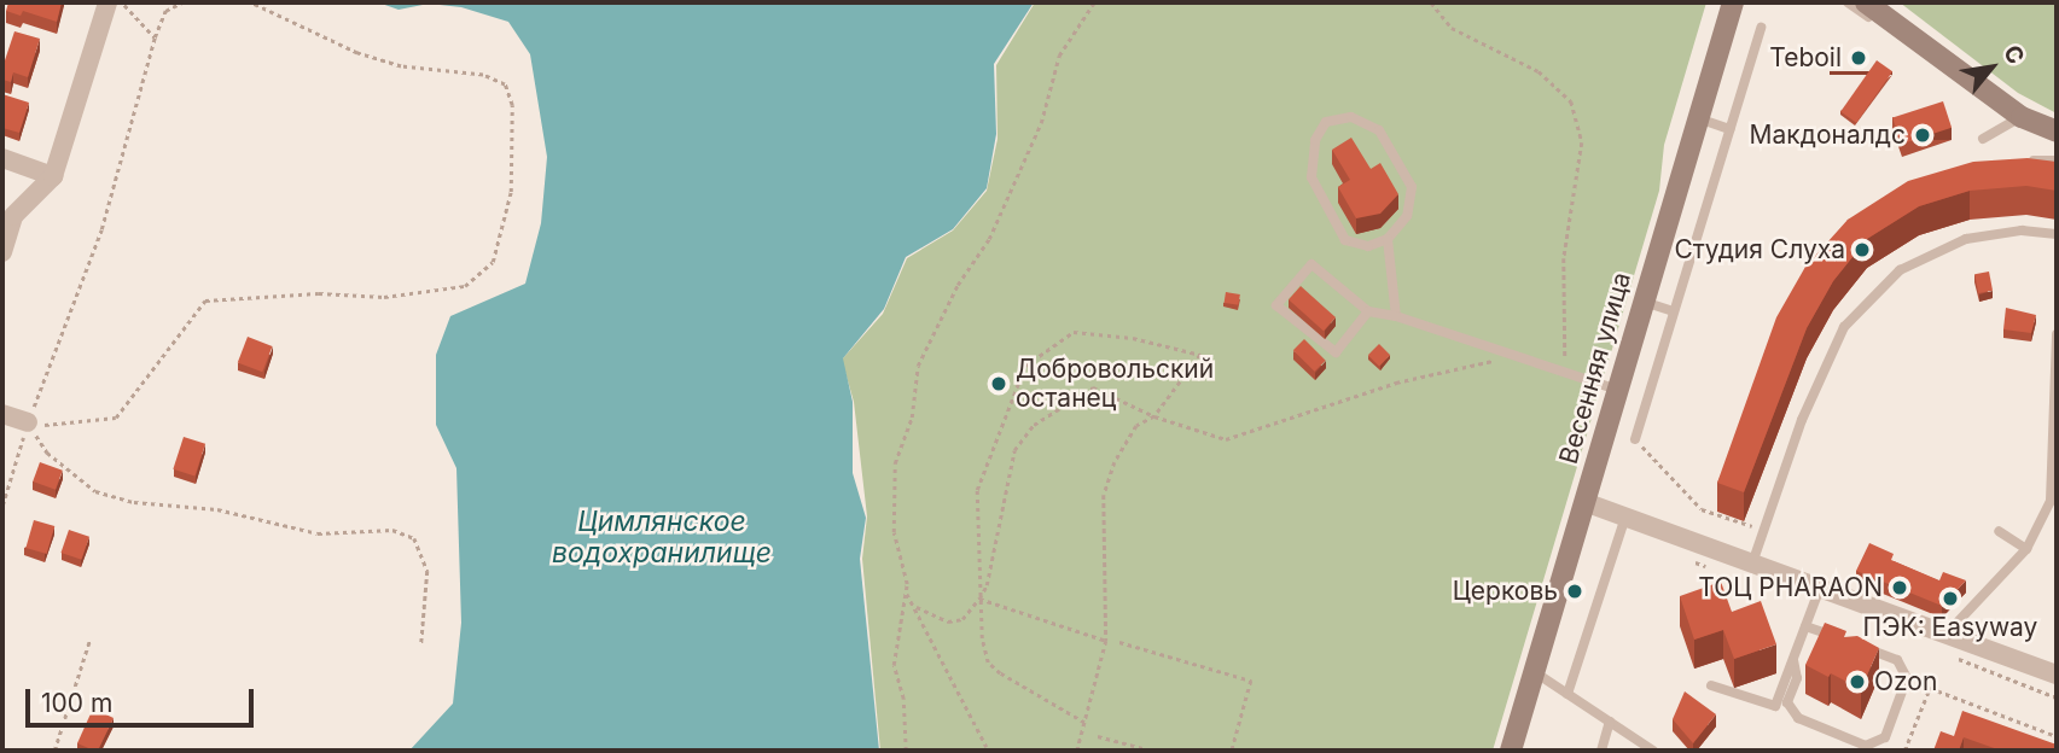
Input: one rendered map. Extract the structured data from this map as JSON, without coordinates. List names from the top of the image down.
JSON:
{
  "streets": {
    "street": ["Весенняя улица"]
  },
  "water": ["Цимлянское водохранилище"],
  "places": [
    "Teboil",
    "Макдоналдс",
    "Студия Слуха",
    "Добровольский останец",
    "ТОЦ PHARAON",
    "Церковь",
    "ПЭК: Easyway",
    "Ozon"
  ],
  "scale_bar": "100 m",
  "north": "top right"
}
